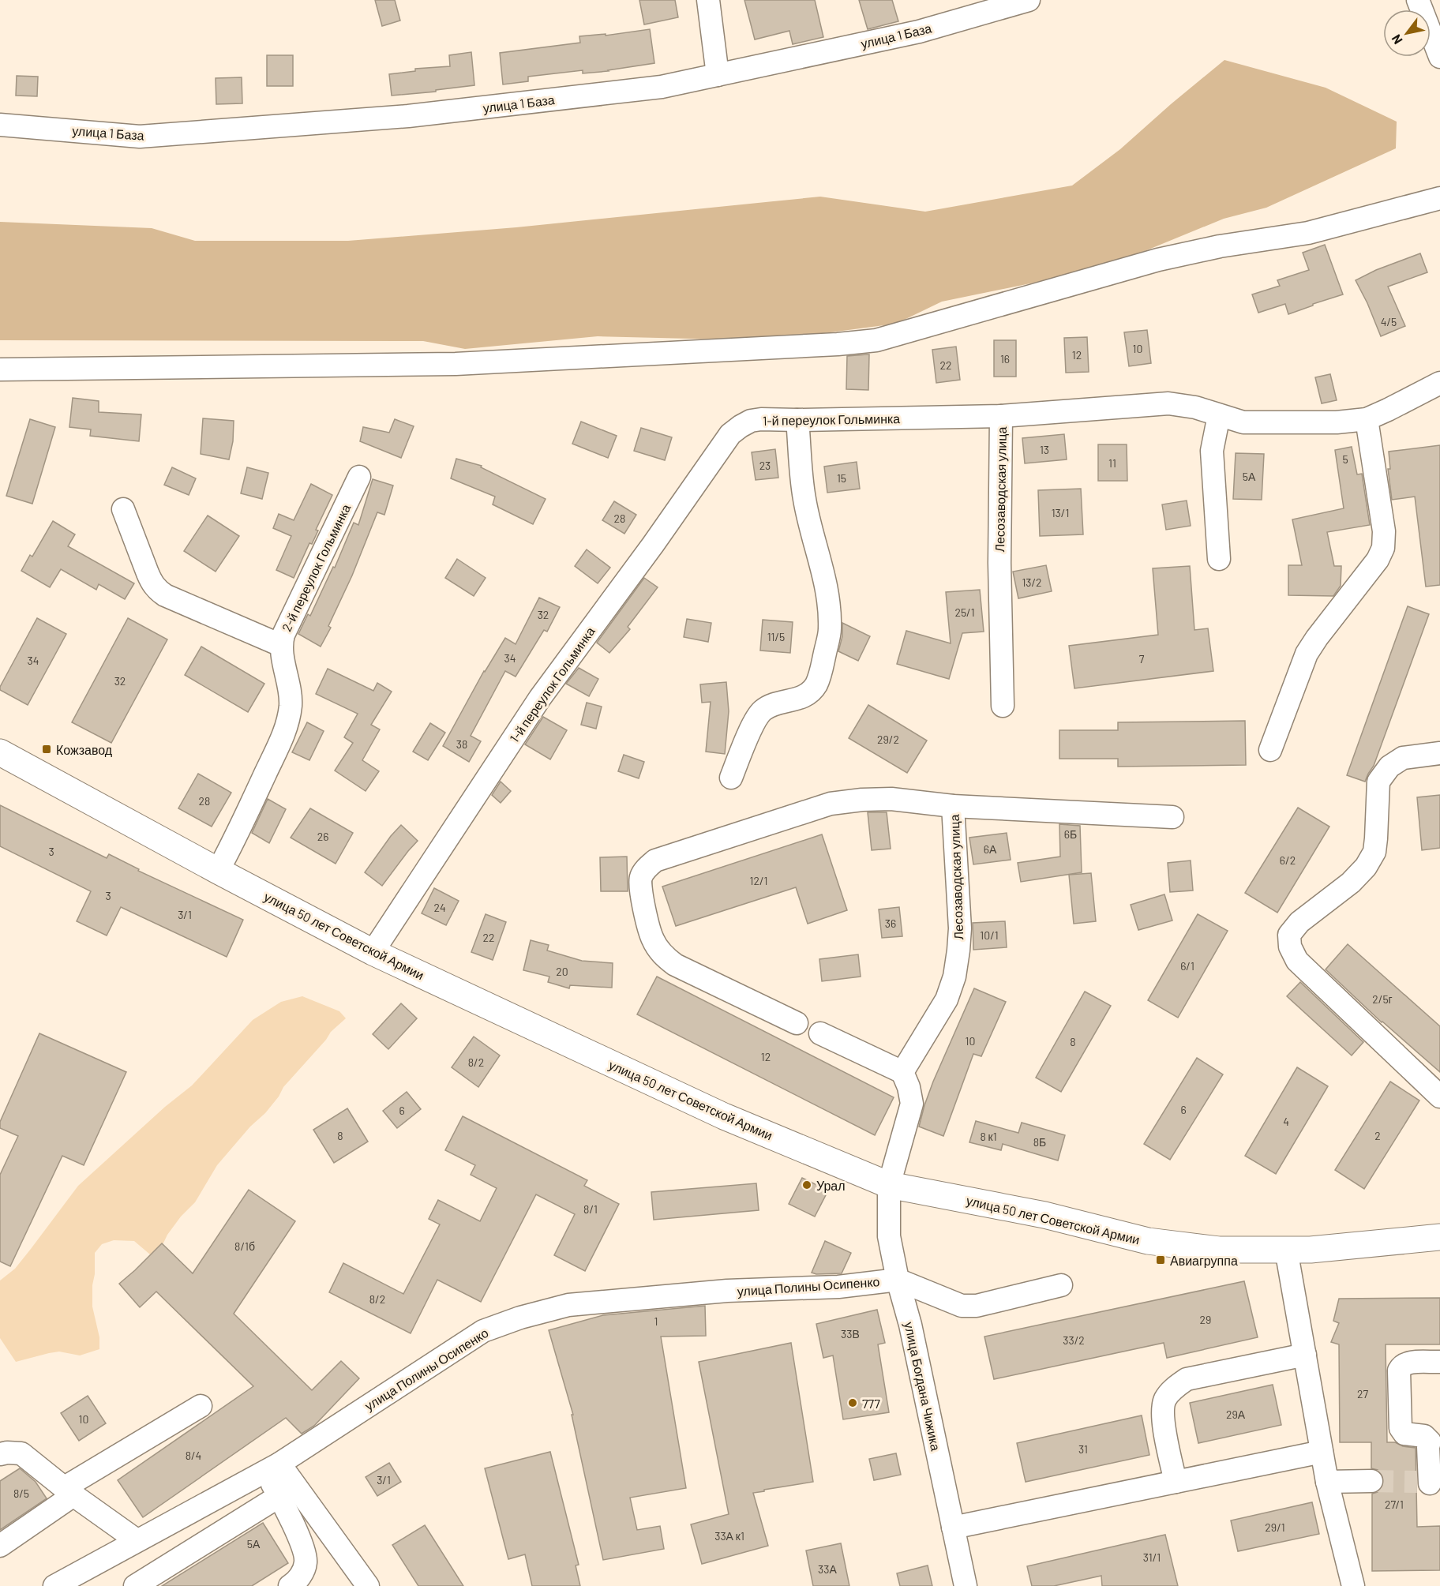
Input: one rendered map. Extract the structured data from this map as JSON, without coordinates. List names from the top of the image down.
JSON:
{
  "streets": {
    "main road": ["улица 50 лет Советской Армии"],
    "street": [
      "улица 1 База",
      "1-й переулок Гольминка",
      "Лесозаводская улица",
      "2-й переулок Гольминка",
      "улица Полины Осипенко",
      "улица Богдана Чижика"
    ]
  },
  "crossings": [
    ["1-й переулок Гольминка", "Лесозаводская улица"],
    ["1-й переулок Гольминка", "улица 50 лет Советской Армии"],
    ["2-й переулок Гольминка", "улица 50 лет Советской Армии"],
    ["улица 50 лет Советской Армии", "улица Богдана Чижика"],
    ["улица Полины Осипенко", "улица Богдана Чижика"]
  ],
  "places": {
    "transit": ["Кожзавод", "Авиагруппа"],
    "other": ["Урал", "777"]
  },
  "house_numbers": [
    "4/5",
    "10",
    "12",
    "16",
    "22",
    "13",
    "5",
    "11",
    "23",
    "5А",
    "15",
    "13/1",
    "28",
    "13/2",
    "25/1",
    "32",
    "11/5",
    "34",
    "7",
    "34",
    "32",
    "29/2",
    "38",
    "28",
    "6Б",
    "26",
    "6А",
    "3",
    "6/2",
    "12/1",
    "3",
    "24",
    "3/1",
    "36",
    "10/1",
    "22",
    "6/1",
    "20",
    "2/5г",
    "10",
    "8",
    "12",
    "8/2",
    "6",
    "6",
    "4",
    "8",
    "2",
    "8 к1",
    "8Б",
    "8/1",
    "8/1б",
    "8/2",
    "29",
    "1",
    "33В",
    "33/2",
    "27",
    "29А",
    "10",
    "31",
    "8/4",
    "3/1",
    "8/5",
    "27/1",
    "29/1",
    "33А к1",
    "5А",
    "31/1",
    "33А"
  ],
  "north": "bottom left"
}
